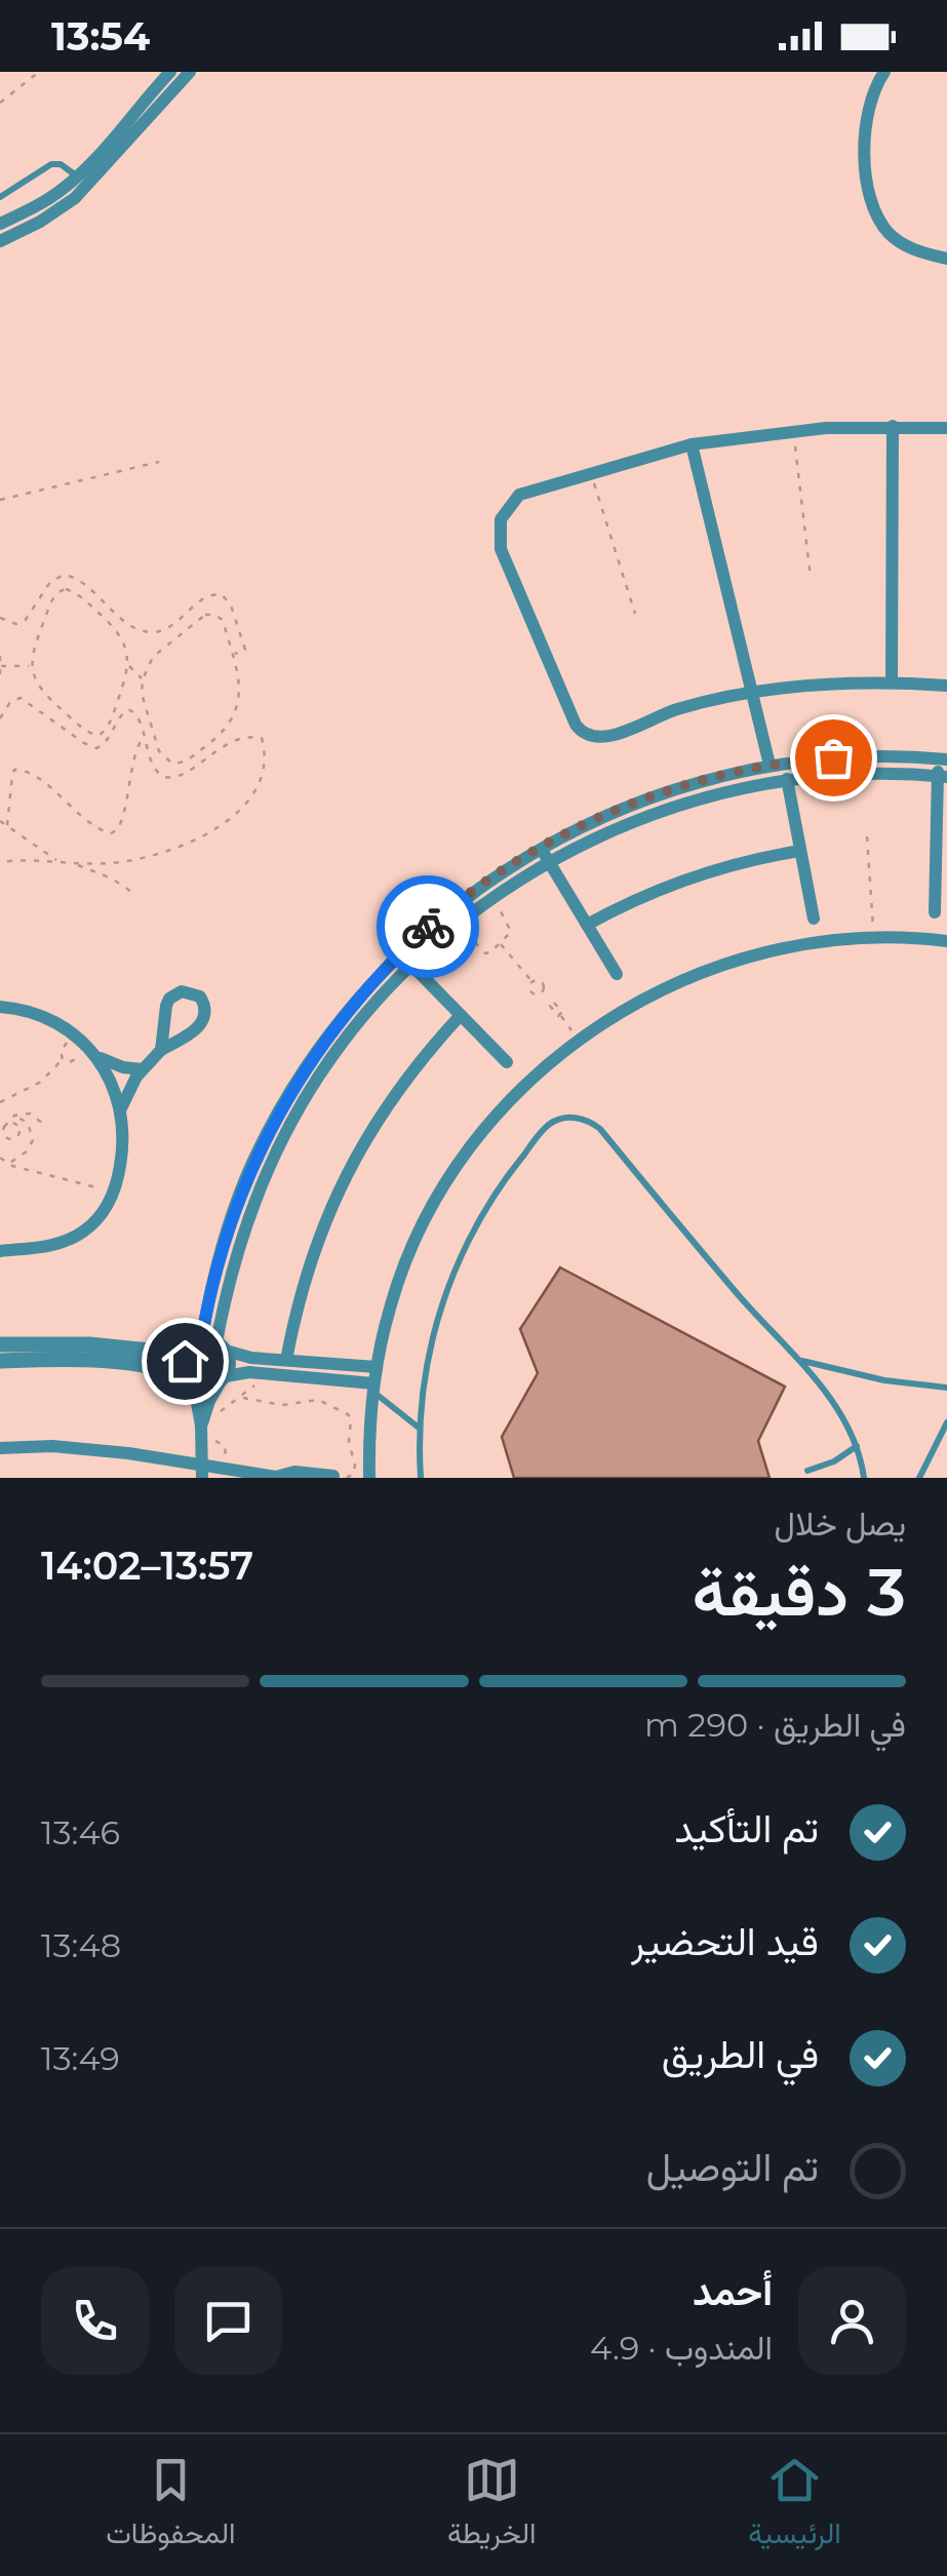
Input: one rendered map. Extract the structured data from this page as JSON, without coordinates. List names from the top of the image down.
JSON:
{
  "page": {
    "status": "13:54",
    "heading": ["3 دقيقة", "يصل خلال", "13:57–14:02"],
    "panel": ["أحمد", "المندوب · 4.9"],
    "bar": "في الطريق · 290 m",
    "list": [
      ["تم التأكيد", "13:46"],
      ["قيد التحضير", "13:48"],
      ["في الطريق", "13:49"],
      "تم التوصيل"
    ],
    "tabs": ["الرئيسية", "الخريطة", "المحفوظات"]
  }
}
